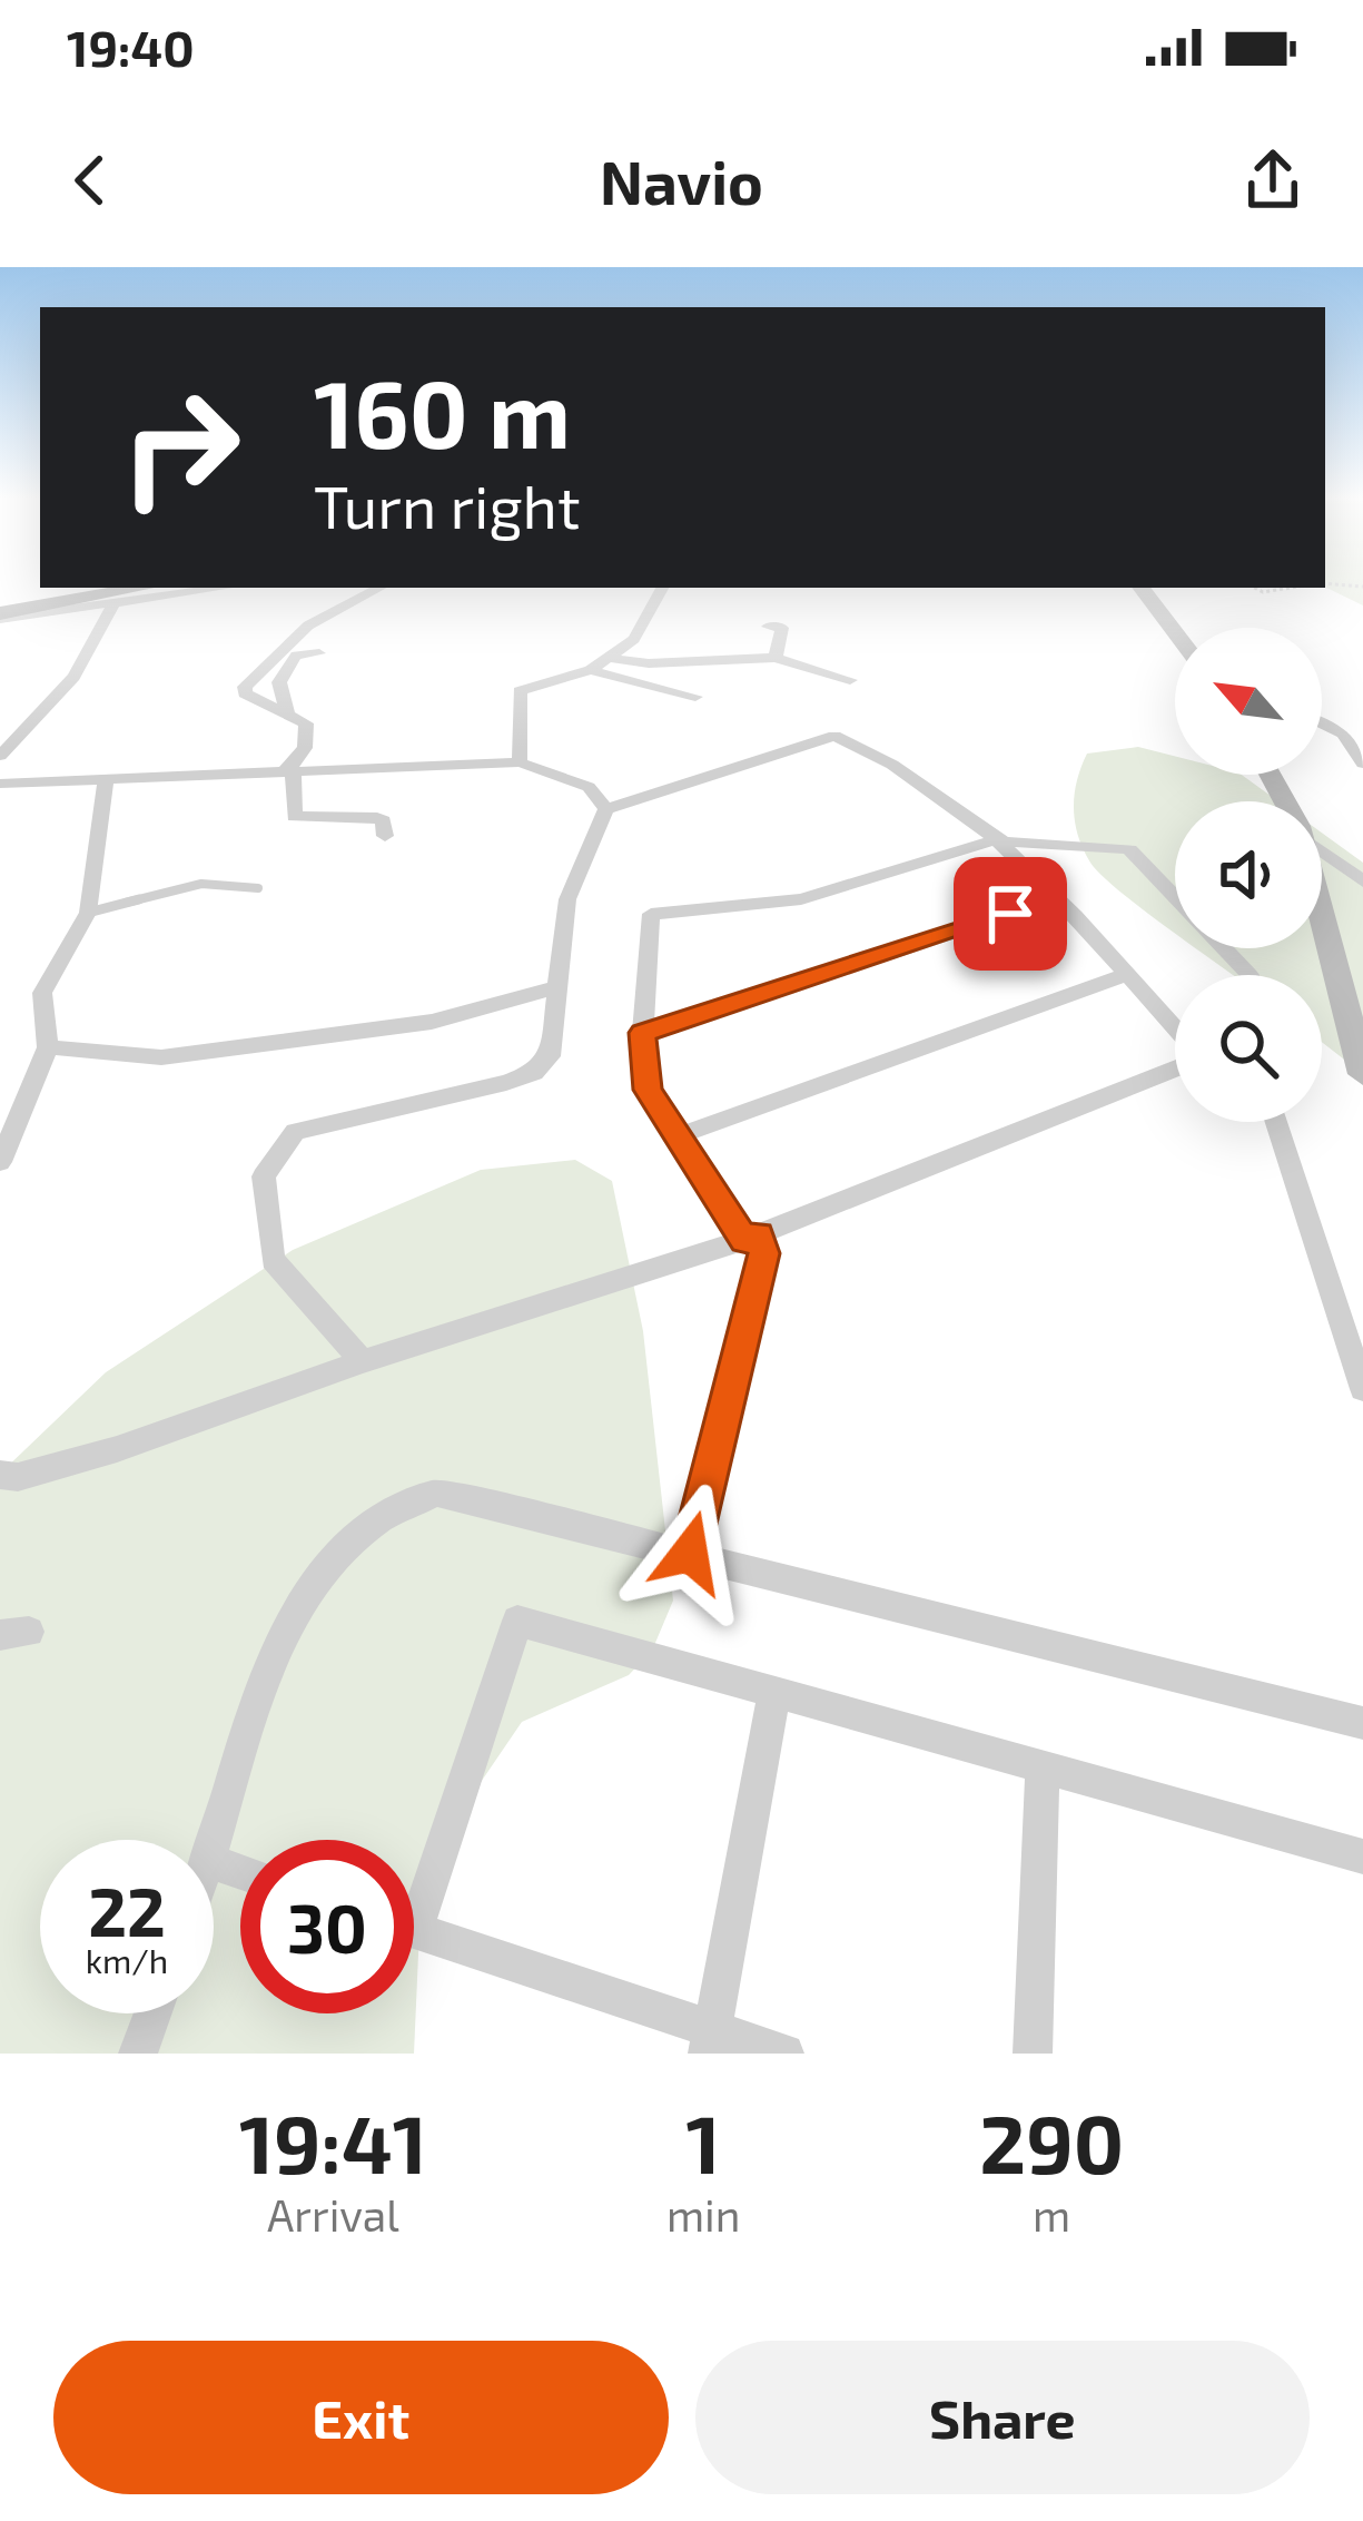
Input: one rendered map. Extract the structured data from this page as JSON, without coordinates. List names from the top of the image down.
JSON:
{
  "north": "top left",
  "page": {
    "status": "19:40",
    "header": "Navio",
    "turn": ["160 m", "Turn right"],
    "speed": "22 km/h",
    "limit": "30",
    "eta": [
      "19:41",
      "Arrival",
      "1",
      "min",
      "290",
      "m"
    ],
    "buttons": ["Exit", "Share"]
  }
}
